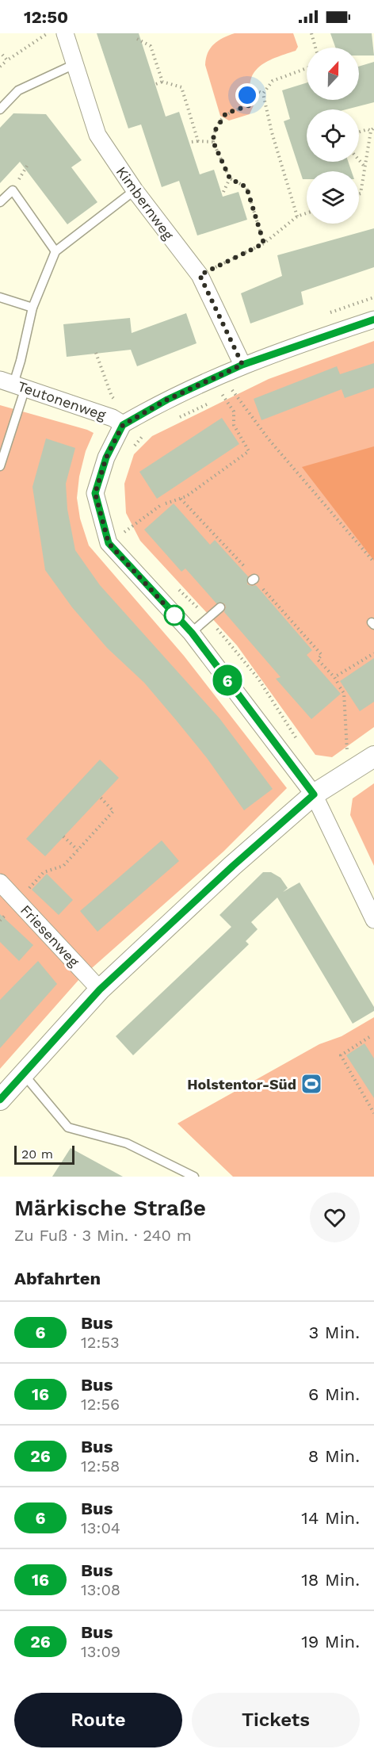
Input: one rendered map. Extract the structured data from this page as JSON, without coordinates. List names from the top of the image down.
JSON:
{
  "streets": {
    "street": ["Kimbernweg", "Teutonenweg", "Friesenweg"]
  },
  "places": {
    "sports": ["Holstentor-Süd"]
  },
  "lines": ["bus line 6"],
  "scale_bar": "20 m",
  "north": "top",
  "page": {
    "status": "12:50",
    "on_map": "6",
    "scale": "20 m",
    "heading": [
      ["Märkische Straße", "Zu Fuß · 3 Min. · 240 m"],
      "Abfahrten"
    ],
    "list": [
      {
        "mark": "6",
        "name": "Bus",
        "note": "12:53",
        "value": "3 Min."
      },
      {
        "mark": "16",
        "name": "Bus",
        "note": "12:56",
        "value": "6 Min."
      },
      {
        "mark": "26",
        "name": "Bus",
        "note": "12:58",
        "value": "8 Min."
      },
      {
        "mark": "6",
        "name": "Bus",
        "note": "13:04",
        "value": "14 Min."
      },
      {
        "mark": "16",
        "name": "Bus",
        "note": "13:08",
        "value": "18 Min."
      },
      {
        "mark": "26",
        "name": "Bus",
        "note": "13:09",
        "value": "19 Min."
      }
    ],
    "buttons": ["Route", "Tickets"]
  }
}
